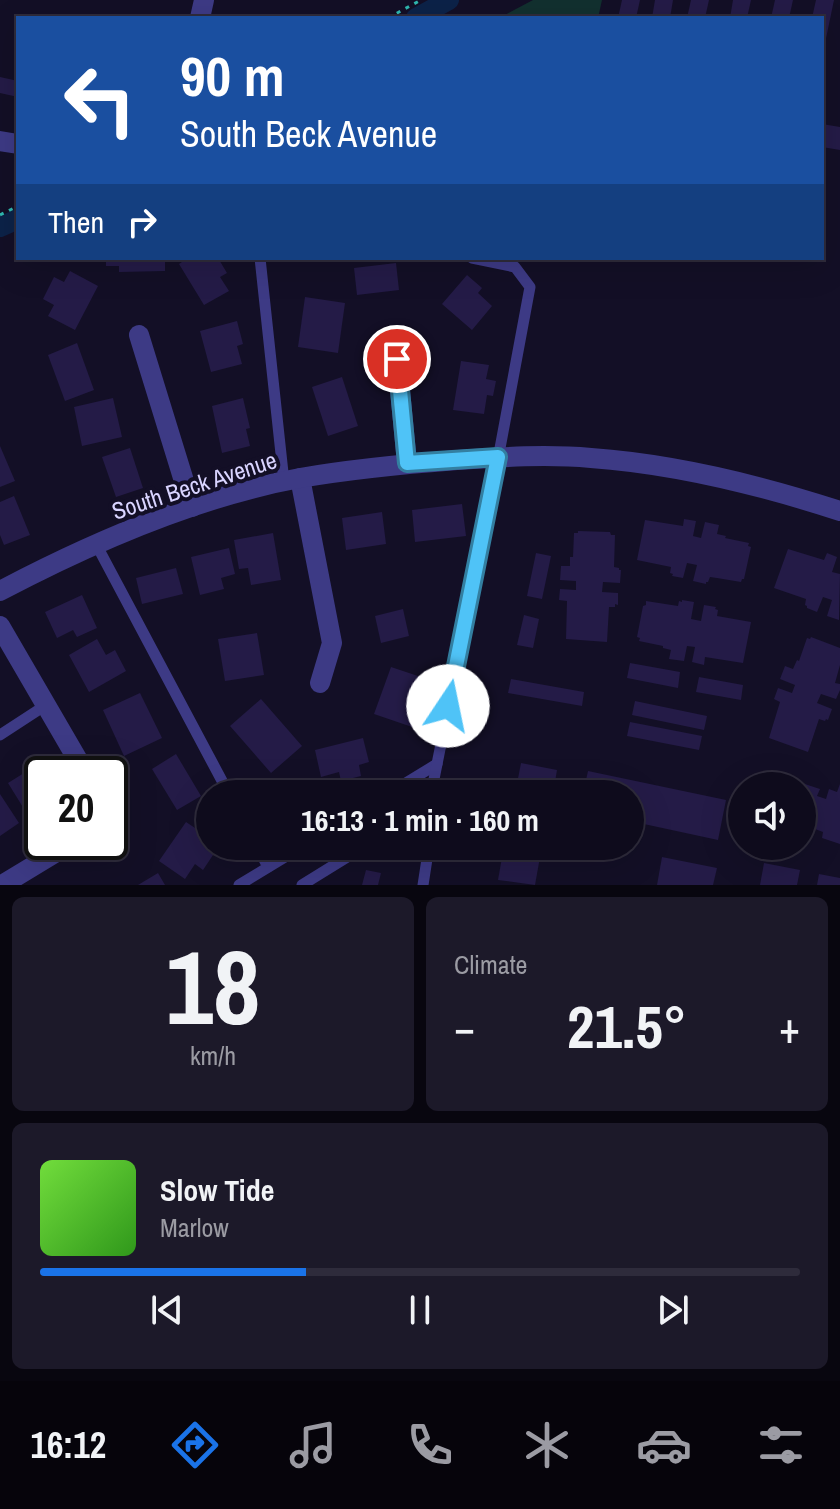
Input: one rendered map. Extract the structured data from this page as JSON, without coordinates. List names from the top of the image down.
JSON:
{
  "streets": {
    "street": ["South Beck Avenue"]
  },
  "page": {
    "turn": ["90 m", "South Beck Avenue"],
    "then": "Then",
    "limit": "20",
    "trip": "16:13 · 1 min · 160 m",
    "tile": [
      ["18", "km/h"],
      "Climate"
    ],
    "heat": ["−", "21.5°", "+"],
    "song": ["Slow Tide", "Marlow"],
    "tabs": "16:12"
  }
}
